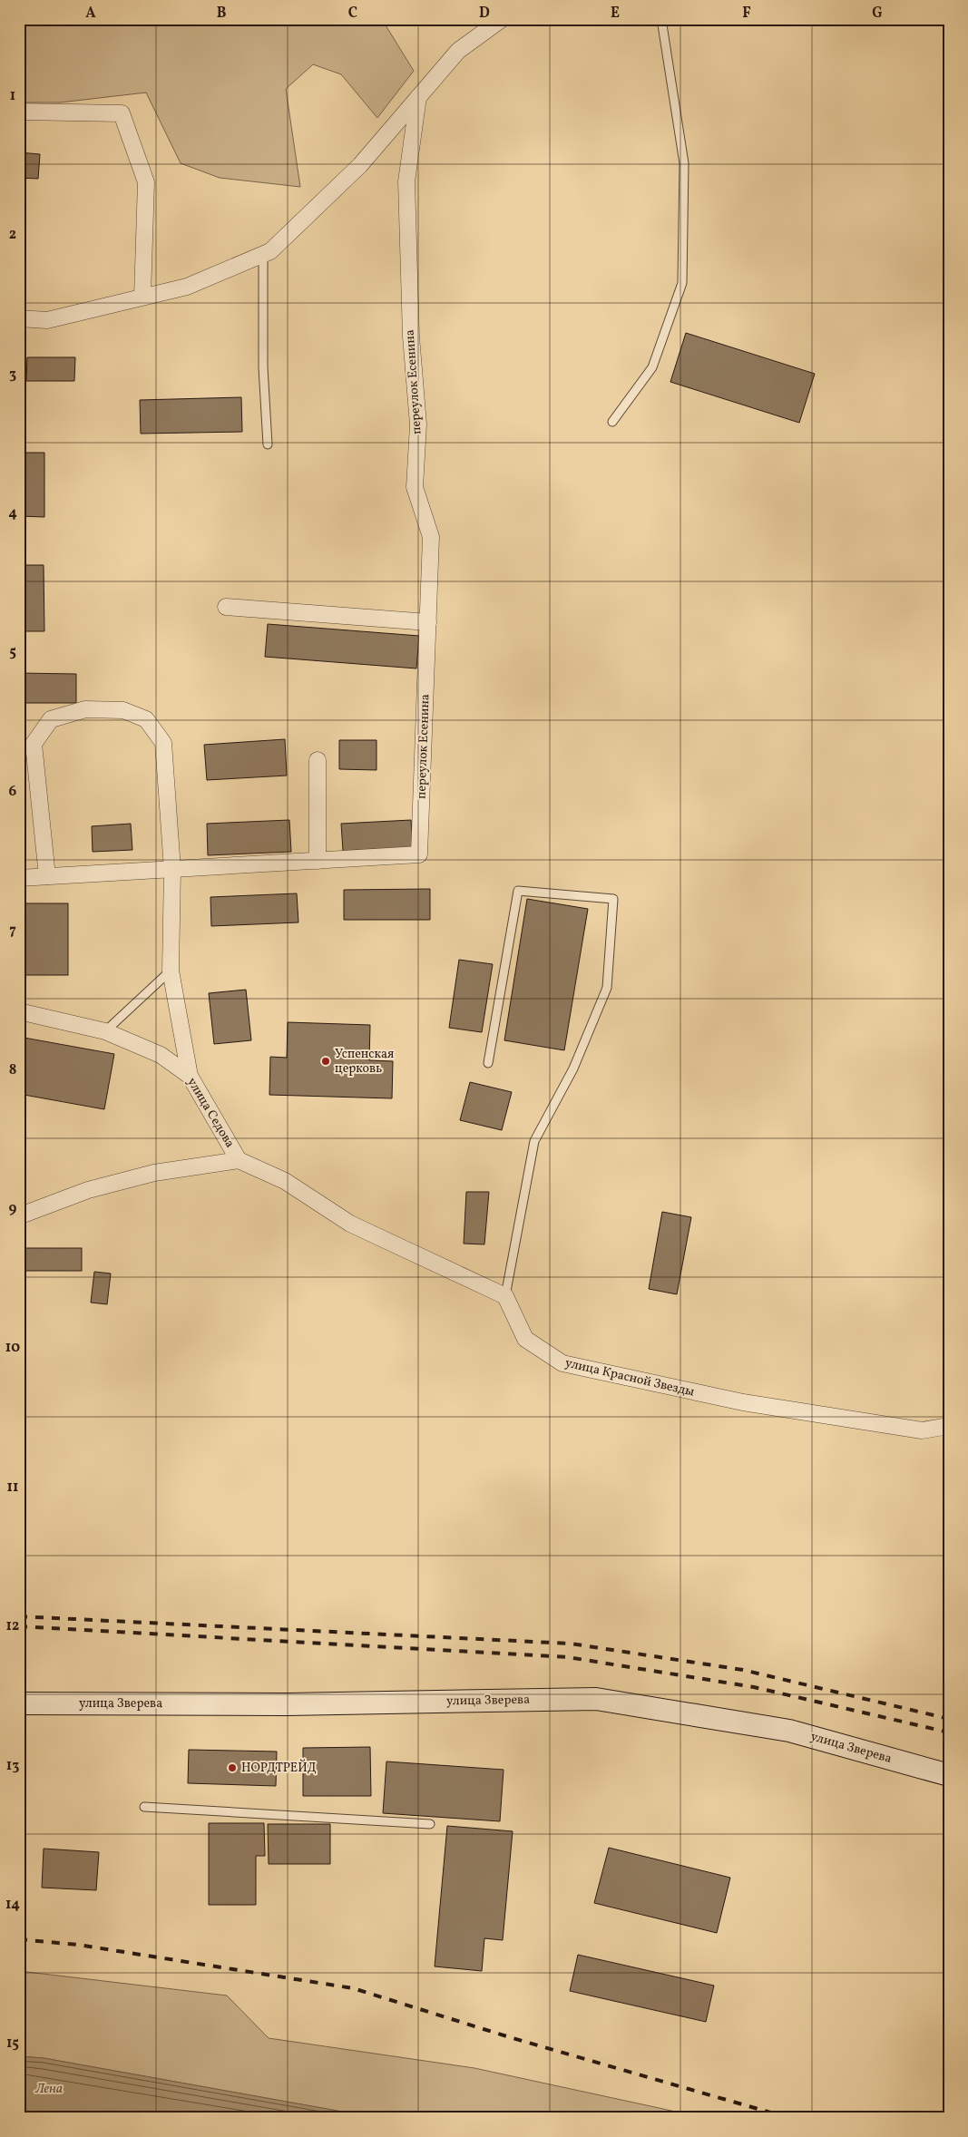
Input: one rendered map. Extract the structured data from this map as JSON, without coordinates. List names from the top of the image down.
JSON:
{
  "streets": {
    "main road": ["улица Зверева"],
    "street": ["переулок Есенина", "улица Седова", "улица Красной Звезды"]
  },
  "water": ["Лена"],
  "places": ["Успенская церковь", "НОРДТРЕЙД"],
  "grid": {
    "columns": [
      "A",
      "B",
      "C",
      "D",
      "E",
      "F",
      "G"
    ],
    "rows": [
      "1",
      "2",
      "3",
      "4",
      "5",
      "6",
      "7",
      "8",
      "9",
      "10",
      "11",
      "12",
      "13",
      "14",
      "15"
    ]
  }
}
